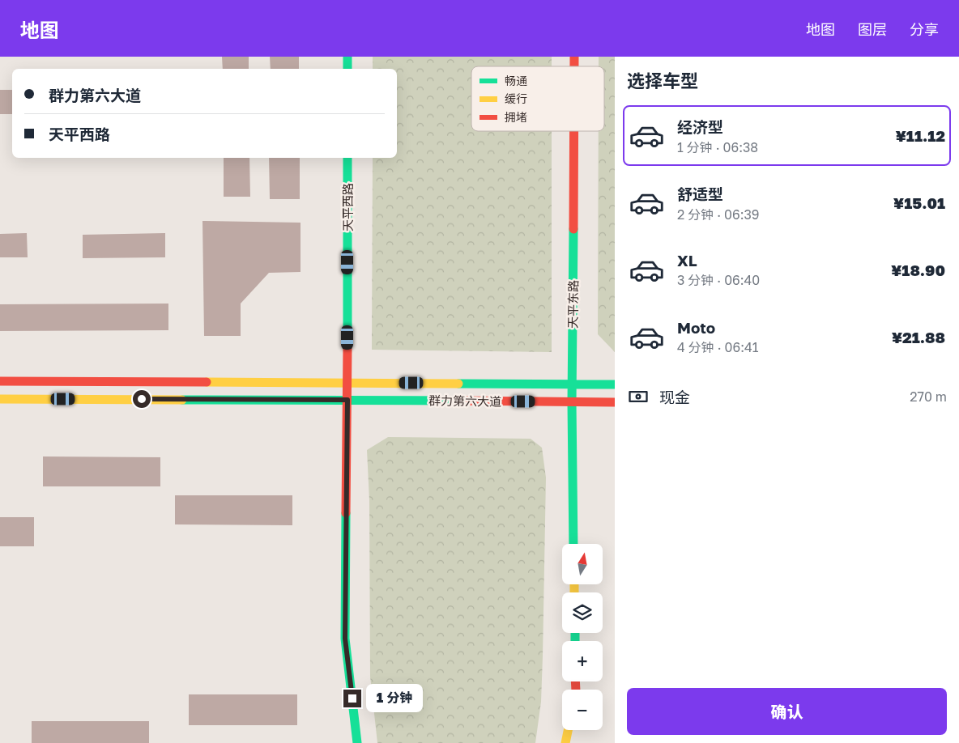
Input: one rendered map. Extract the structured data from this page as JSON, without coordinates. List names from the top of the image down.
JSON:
{
  "streets": {
    "main road": ["天平西路", "天平东路", "群力第六大道"]
  },
  "crossings": [
    ["天平西路", "群力第六大道"],
    ["天平东路", "群力第六大道"]
  ],
  "legend": ["畅通", "缓行", "拥堵"],
  "north": "top",
  "page": {
    "header": "地图",
    "nav": ["地图", "图层", "分享"],
    "heading": "选择车型",
    "banner": ["群力第六大道", "天平西路"],
    "list": [
      {
        "name": "经济型",
        "note": "1 分钟 · 06:38",
        "value": "¥11.12"
      },
      {
        "name": "舒适型",
        "note": "2 分钟 · 06:39",
        "value": "¥15.01"
      },
      {
        "name": "XL",
        "note": "3 分钟 · 06:40",
        "value": "¥18.90"
      },
      {
        "name": "Moto",
        "note": "4 分钟 · 06:41",
        "value": "¥21.88"
      }
    ],
    "pay": ["现金", "270 m"],
    "map_buttons": ["+", "−"],
    "buttons": "确认",
    "bubble": "1 分钟"
  }
}
